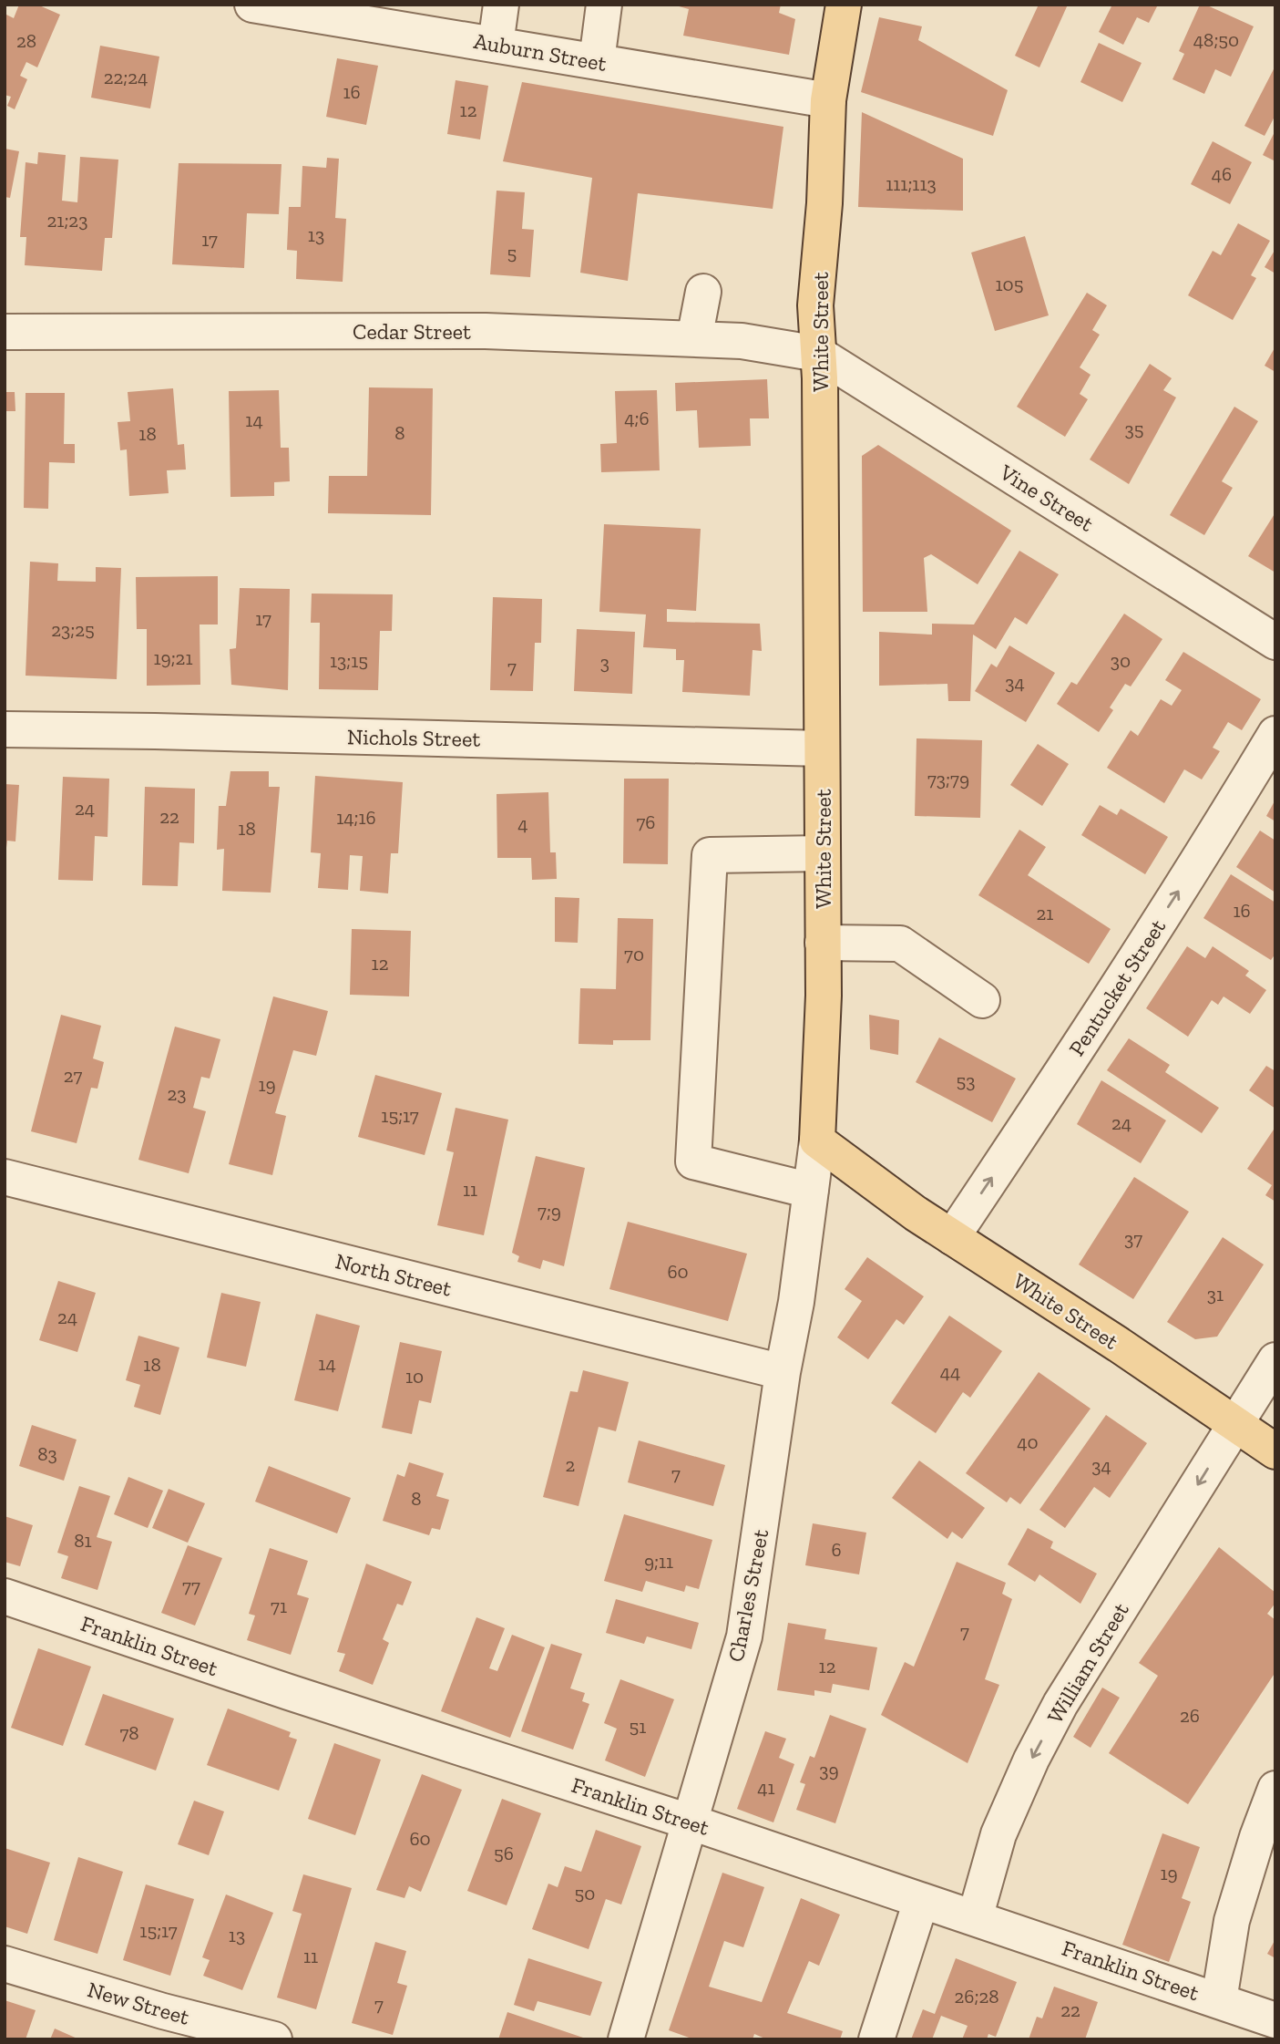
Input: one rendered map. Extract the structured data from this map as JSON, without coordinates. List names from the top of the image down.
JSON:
{
  "streets": {
    "main road": ["White Street"],
    "street": [
      "Auburn Street",
      "Cedar Street",
      "Vine Street",
      "Nichols Street",
      "Pentucket Street",
      "North Street",
      "Charles Street",
      "Franklin Street",
      "William Street",
      "New Street"
    ]
  },
  "crossings": [
    ["Auburn Street", "White Street"],
    ["Cedar Street", "White Street"],
    ["Cedar Street", "Vine Street"],
    ["White Street", "Vine Street"],
    ["White Street", "Nichols Street"],
    ["White Street", "Pentucket Street"],
    ["White Street", "Charles Street"],
    ["White Street", "William Street"],
    ["North Street", "Charles Street"],
    ["Charles Street", "Franklin Street"],
    ["Franklin Street", "William Street"]
  ],
  "one_way": ["Pentucket Street"],
  "house_numbers": [
    "48;50",
    "28",
    "22;24",
    "16",
    "12",
    "46",
    "111;113",
    "21;23",
    "13",
    "17",
    "5",
    "105",
    "4;6",
    "14",
    "35",
    "8",
    "18",
    "17",
    "23;25",
    "19;21",
    "13;15",
    "30",
    "3",
    "7",
    "34",
    "73;79",
    "24",
    "22",
    "14;16",
    "76",
    "4",
    "18",
    "16",
    "21",
    "70",
    "12",
    "27",
    "53",
    "19",
    "23",
    "15;17",
    "24",
    "11",
    "7;9",
    "37",
    "60",
    "31",
    "24",
    "14",
    "18",
    "44",
    "10",
    "40",
    "83",
    "2",
    "34",
    "7",
    "8",
    "81",
    "6",
    "9;11",
    "77",
    "71",
    "7",
    "12",
    "26",
    "51",
    "78",
    "39",
    "41",
    "60",
    "56",
    "19",
    "50",
    "15;17",
    "13",
    "11",
    "26;28",
    "7",
    "22"
  ]
}
